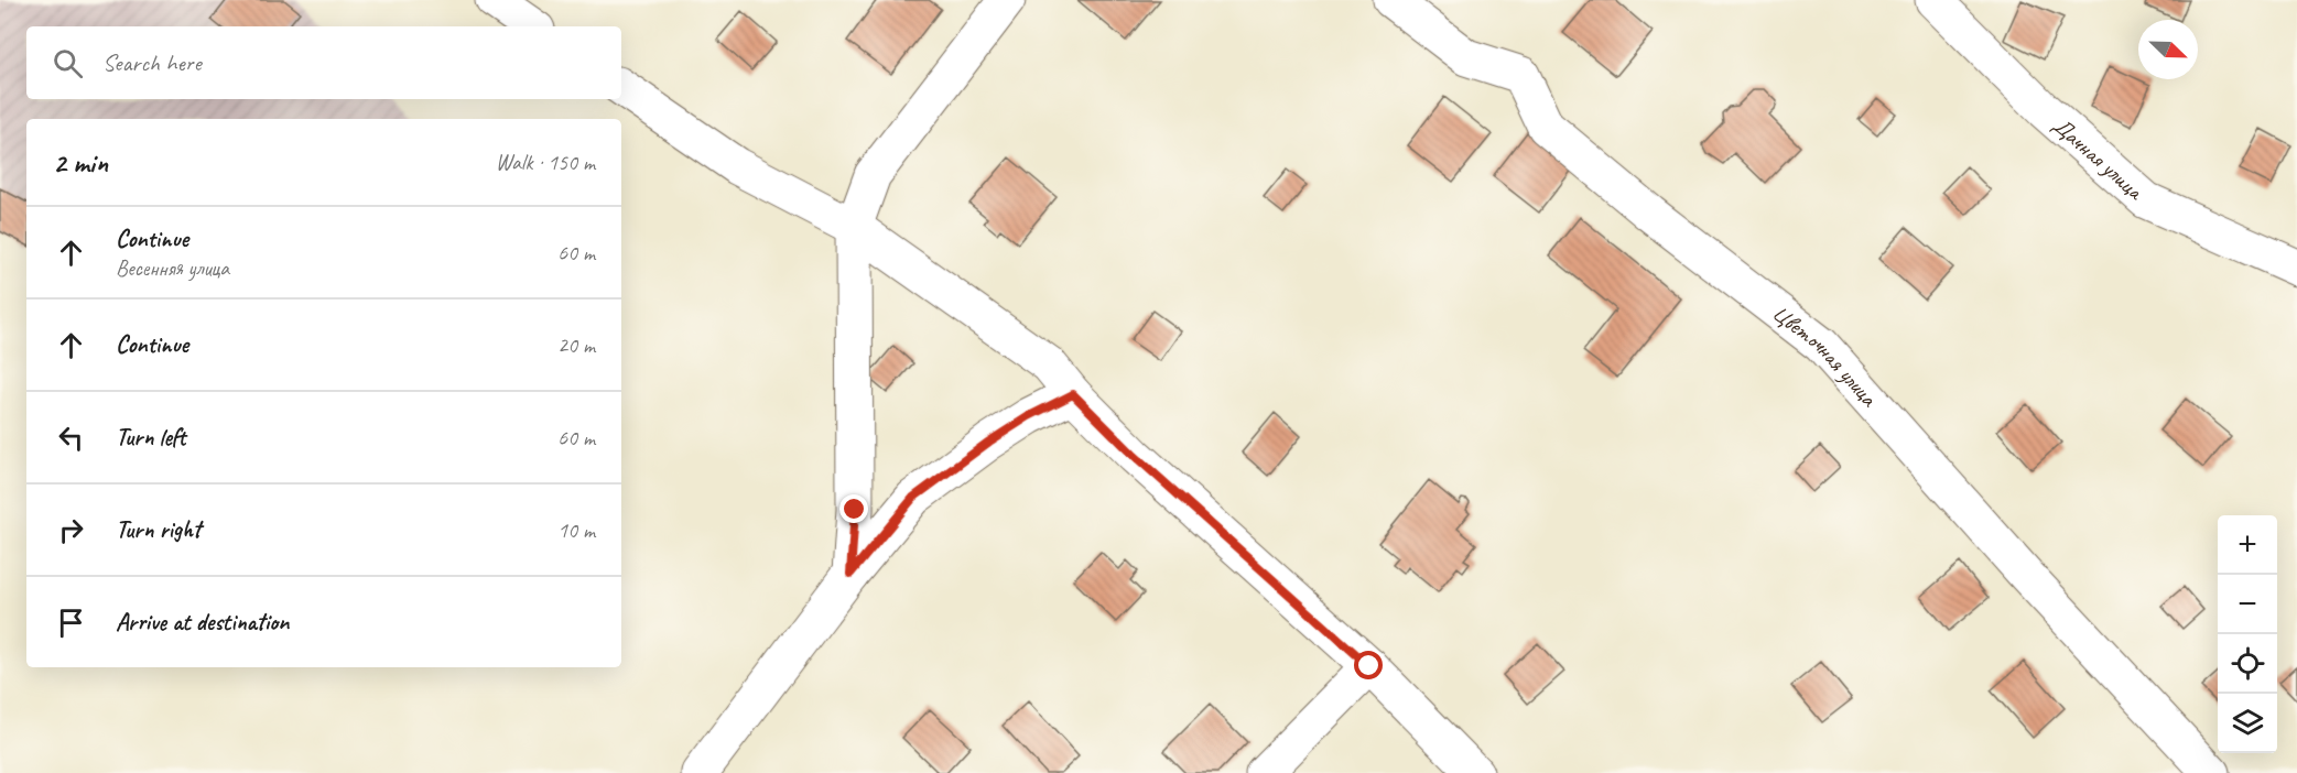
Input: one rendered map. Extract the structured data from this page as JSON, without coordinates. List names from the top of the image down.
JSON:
{
  "streets": {
    "street": ["Дачная улица", "Цветочная улица"]
  },
  "north": "bottom right",
  "page": {
    "search": "Search here",
    "heading": ["2 min", "Walk · 150 m"],
    "list": [
      ["Continue", "Весенняя улица", "60 m"],
      ["Continue", "20 m"],
      ["Turn left", "60 m"],
      ["Turn right", "10 m"],
      "Arrive at destination"
    ],
    "map_buttons": ["+", "−"]
  }
}
